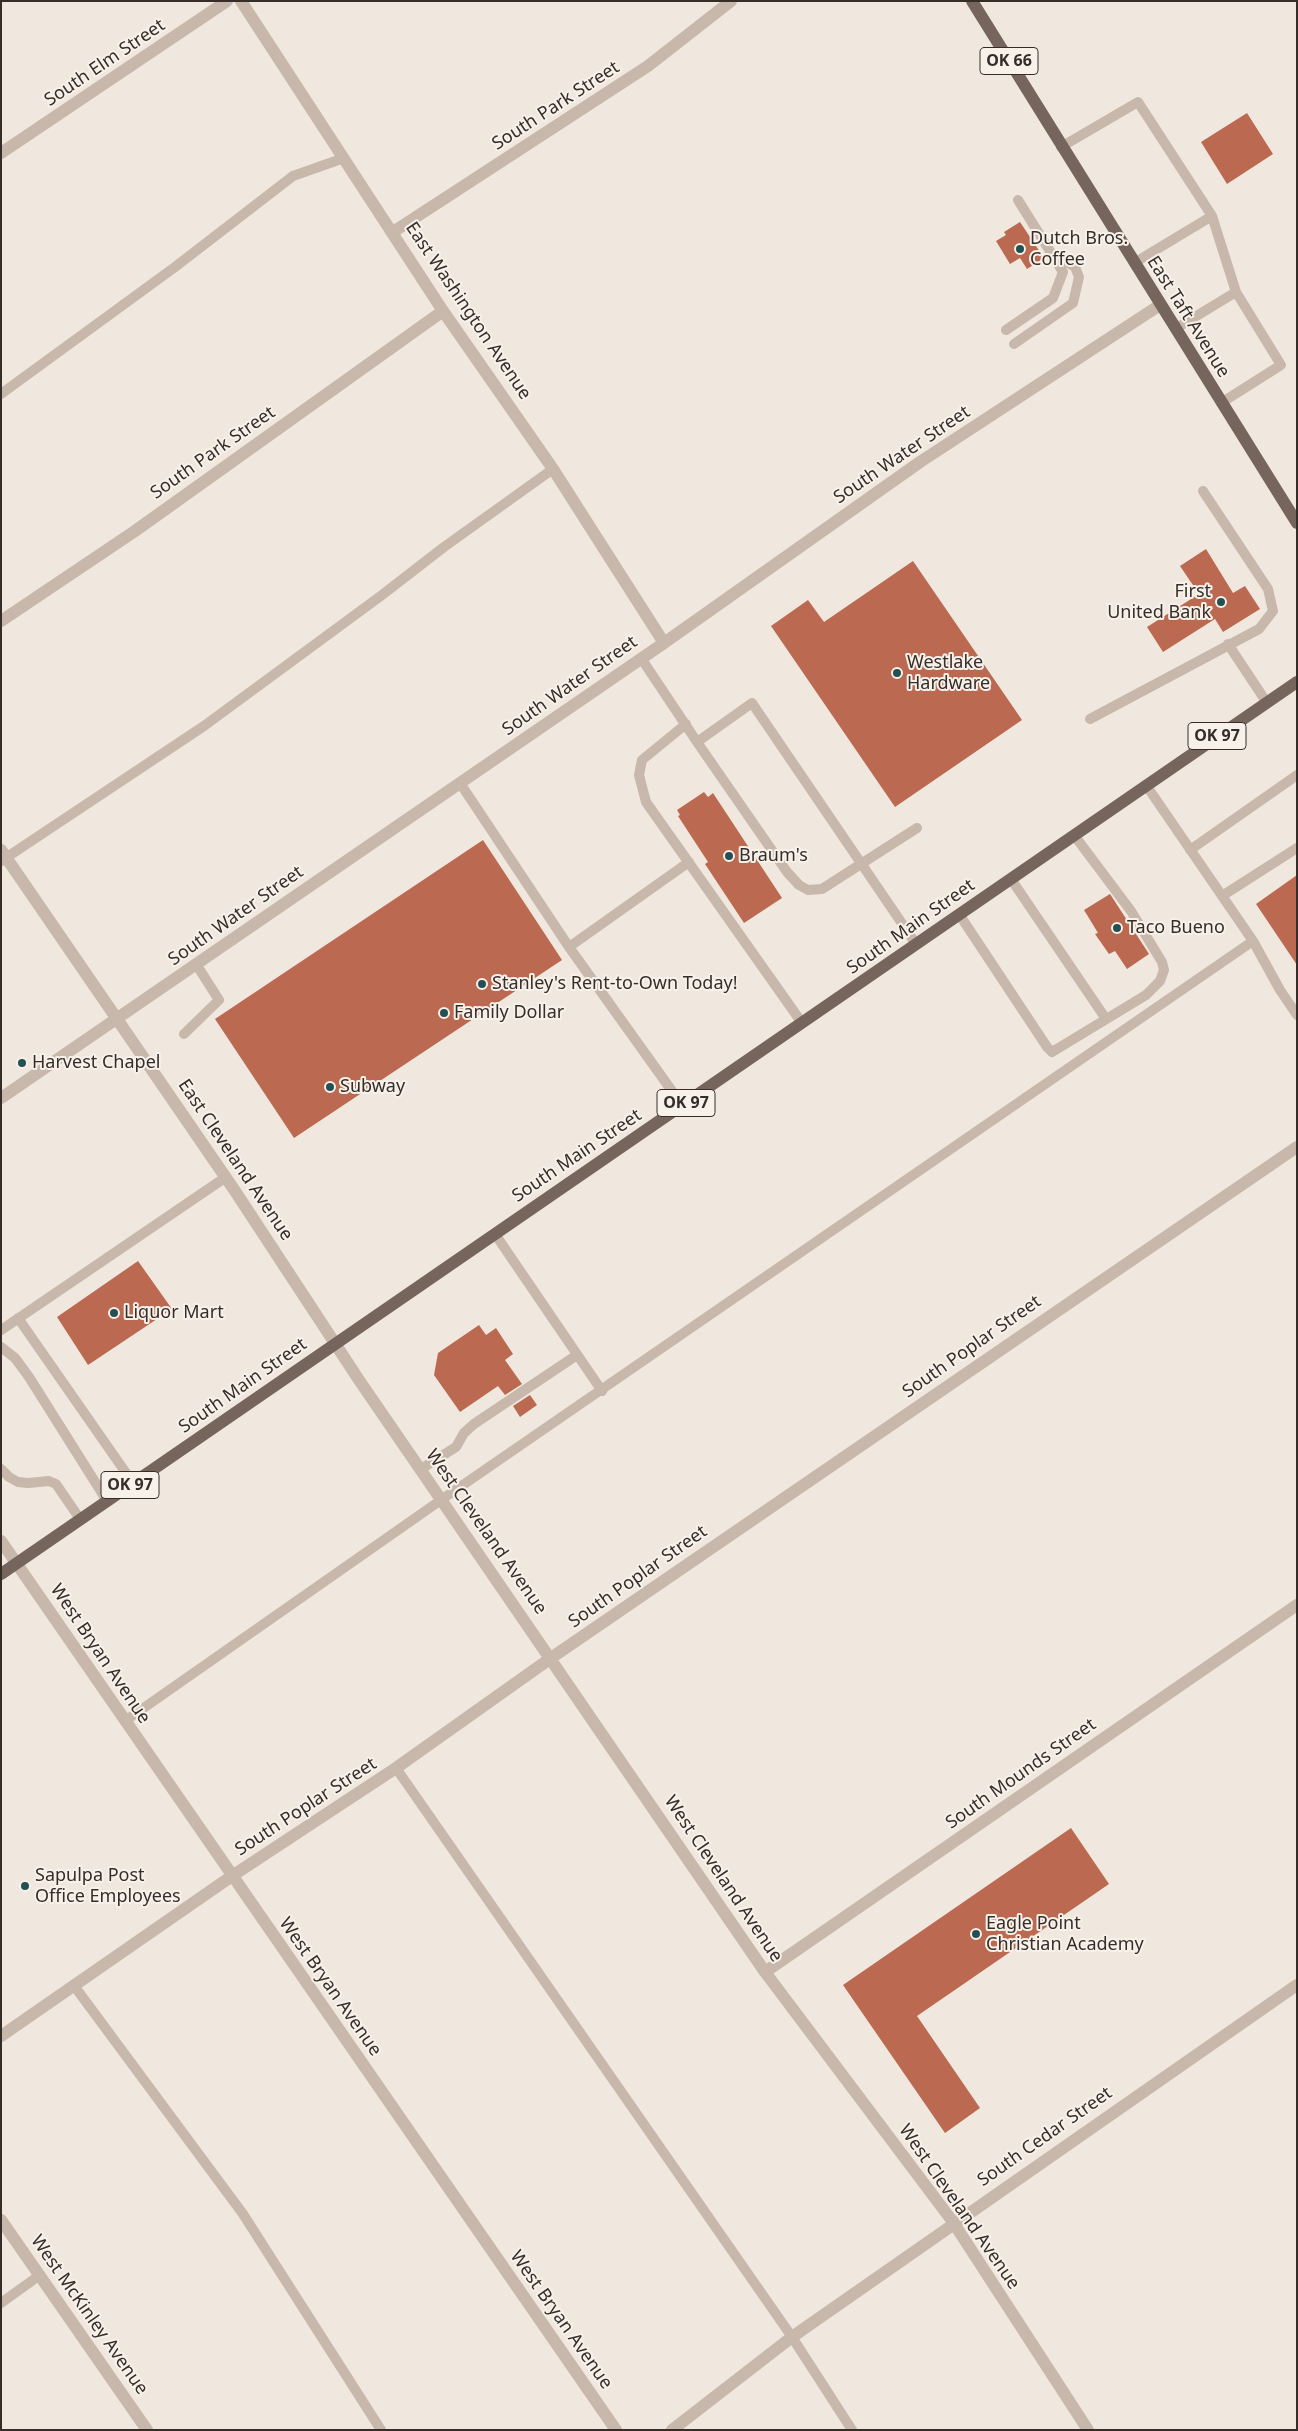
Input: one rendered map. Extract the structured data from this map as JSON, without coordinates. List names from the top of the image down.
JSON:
{
  "streets": {
    "main road": [
      "OK 66",
      "East Taft Avenue",
      "OK 97",
      "South Main Street"
    ],
    "street": [
      "South Elm Street",
      "South Park Street",
      "East Washington Avenue",
      "South Water Street",
      "East Cleveland Avenue",
      "South Poplar Street",
      "West Cleveland Avenue",
      "West Bryan Avenue",
      "South Mounds Street",
      "South Cedar Street",
      "West McKinley Avenue"
    ]
  },
  "crossings": [
    ["South Park Street", "East Washington Avenue"],
    ["East Washington Avenue", "South Water Street"],
    ["East Taft Avenue", "South Water Street"],
    ["South Water Street", "East Cleveland Avenue"],
    ["South Main Street", "East Cleveland Avenue"],
    ["South Main Street", "West Cleveland Avenue"],
    ["South Main Street", "West Bryan Avenue"],
    ["East Cleveland Avenue", "West Cleveland Avenue"],
    ["South Poplar Street", "West Cleveland Avenue"],
    ["South Poplar Street", "West Bryan Avenue"],
    ["West Cleveland Avenue", "South Mounds Street"],
    ["West Cleveland Avenue", "South Cedar Street"]
  ],
  "places": [
    "Dutch Bros. Coffee",
    "First United Bank",
    "Westlake Hardware",
    "Braum's",
    "Taco Bueno",
    "Stanley's Rent-to-Own Today!",
    "Family Dollar",
    "Harvest Chapel",
    "Subway",
    "Liquor Mart",
    "Sapulpa Post Office Employees",
    "Eagle Point Christian Academy"
  ]
}
